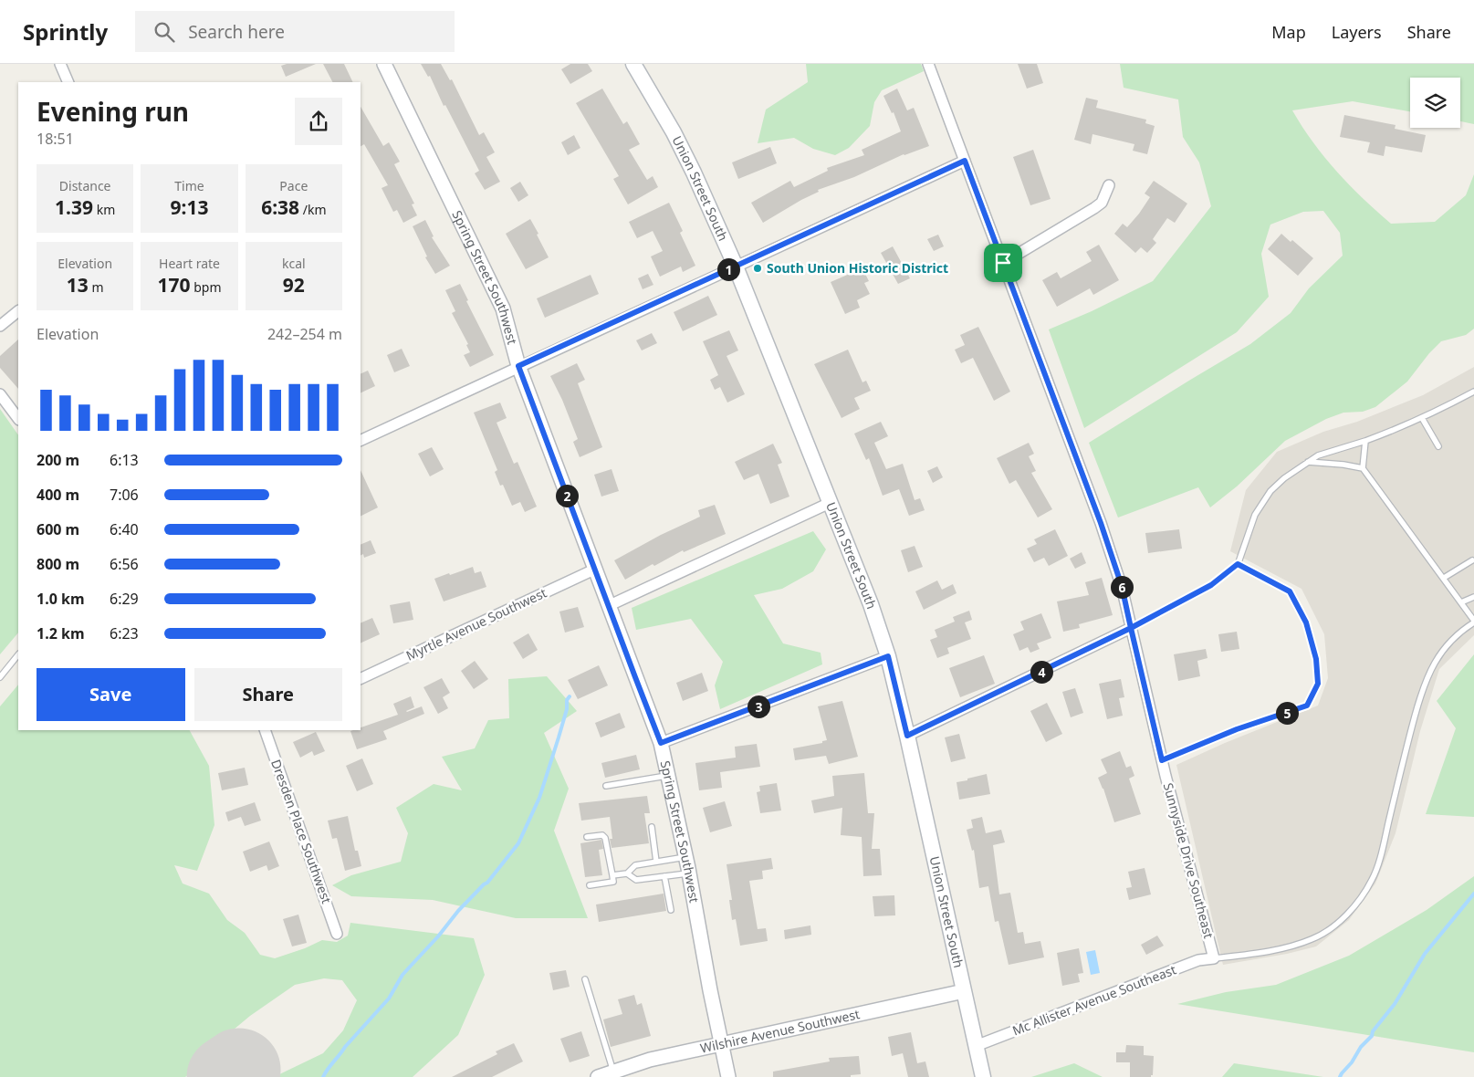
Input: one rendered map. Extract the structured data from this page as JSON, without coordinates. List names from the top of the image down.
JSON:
{
  "streets": {
    "main road": ["Union Street South"],
    "street": [
      "Spring Street Southwest",
      "Myrtle Avenue Southwest",
      "Dresden Place Southwest",
      "Sunnyside Drive Southeast",
      "Mc Allister Avenue Southeast",
      "Wilshire Avenue Southwest"
    ]
  },
  "crossings": [
    ["Union Street South", "Mc Allister Avenue Southeast"],
    ["Union Street South", "Wilshire Avenue Southwest"],
    ["Spring Street Southwest", "Myrtle Avenue Southwest"],
    ["Spring Street Southwest", "Wilshire Avenue Southwest"],
    ["Sunnyside Drive Southeast", "Mc Allister Avenue Southeast"]
  ],
  "places": ["South Union Historic District"],
  "page": {
    "header": "Sprintly",
    "search": "Search here",
    "nav": ["Map", "Layers", "Share"],
    "heading": ["Evening run", "18:51"],
    "stats": [
      ["Distance", "1.39 km"],
      ["Time", "9:13"],
      ["Pace", "6:38 /km"],
      ["Elevation", "13 m"],
      ["Heart rate", "170 bpm"],
      ["kcal", "92"]
    ],
    "pins": [
      "1",
      "2",
      "6",
      "4",
      "3",
      "5"
    ],
    "chart": ["Elevation", "242–254 m"],
    "list": [
      {
        "name": "200 m",
        "note": "6:13"
      },
      {
        "name": "400 m",
        "note": "7:06"
      },
      {
        "name": "600 m",
        "note": "6:40"
      },
      {
        "name": "800 m",
        "note": "6:56"
      },
      {
        "name": "1.0 km",
        "note": "6:29"
      },
      {
        "name": "1.2 km",
        "note": "6:23"
      }
    ],
    "buttons": ["Save", "Share"]
  }
}
